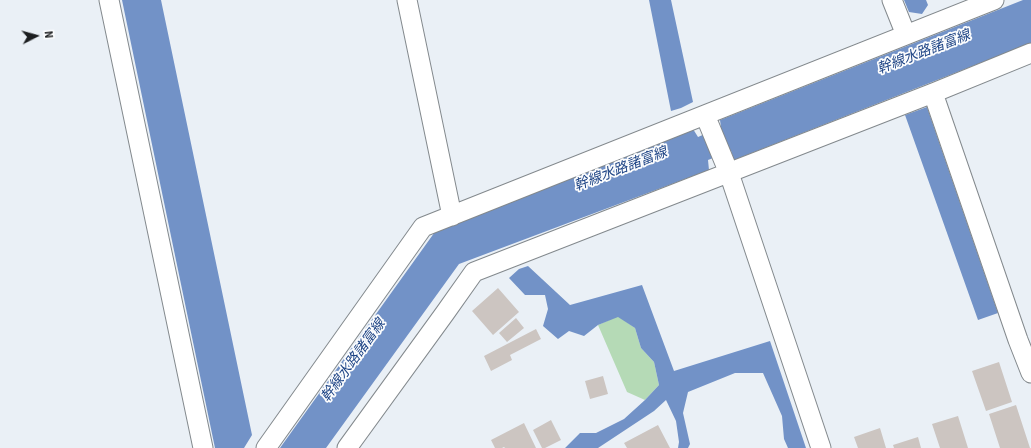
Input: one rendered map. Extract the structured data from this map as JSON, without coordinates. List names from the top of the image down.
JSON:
{
  "water": ["幹線水路諸富線"],
  "north": "right"
}
